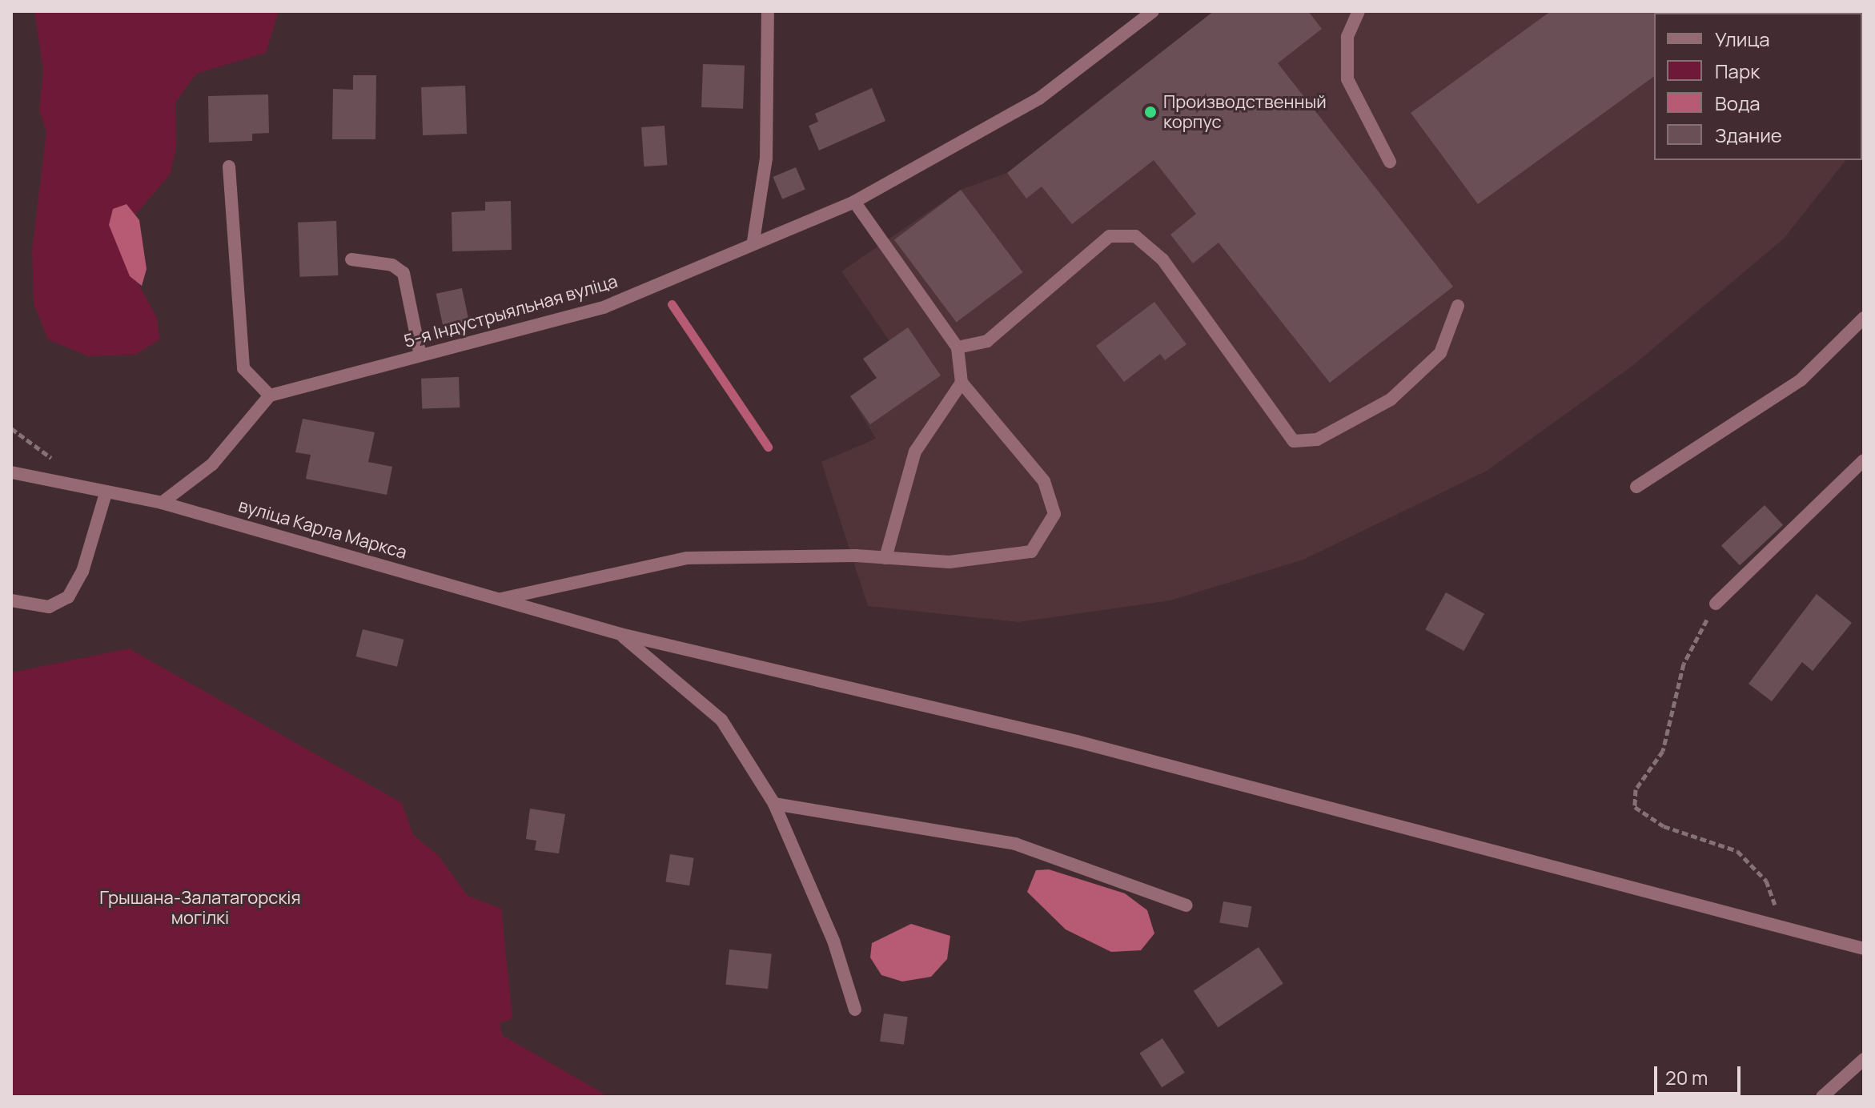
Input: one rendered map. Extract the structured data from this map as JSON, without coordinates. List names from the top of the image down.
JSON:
{
  "streets": {
    "street": ["5-я Індустрыяльная вуліца", "вуліца Карла Маркса"]
  },
  "parks": ["Грышана-Залатагорскія могілкі"],
  "places": ["Производственный корпус"],
  "legend": [
    "Улица",
    "Парк",
    "Вода",
    "Здание"
  ],
  "scale_bar": "20 m"
}
